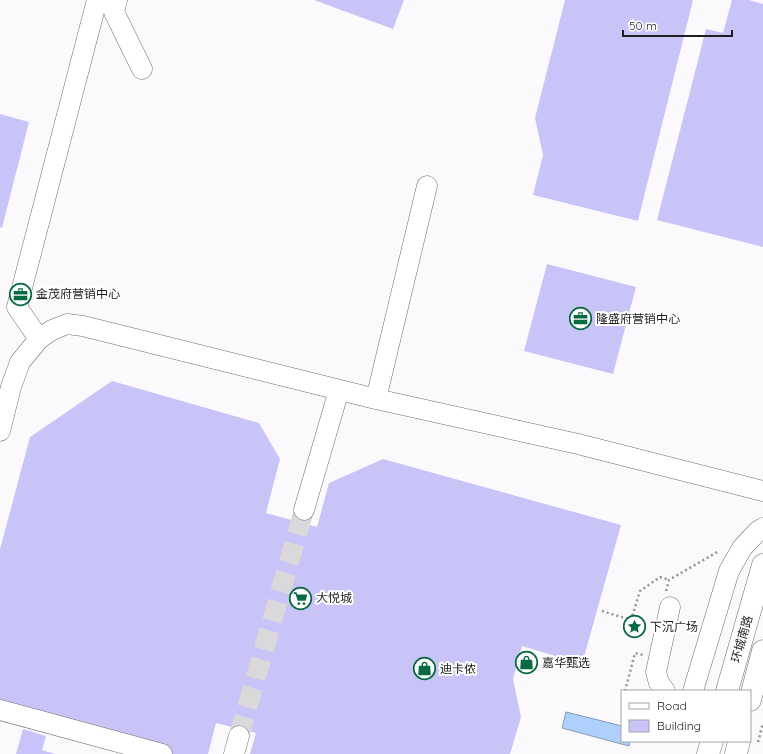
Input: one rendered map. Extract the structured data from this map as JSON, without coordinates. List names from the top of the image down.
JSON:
{
  "streets": {
    "main road": ["环城南路"]
  },
  "places": {
    "office": ["金茂府营销中心", "隆盛府营销中心"],
    "supermarket": ["大悦城"],
    "place": ["下沉广场"],
    "shop": ["嘉华甄选", "迪卡侬"]
  },
  "legend": ["Road", "Building"],
  "scale_bar": "50 m"
}
